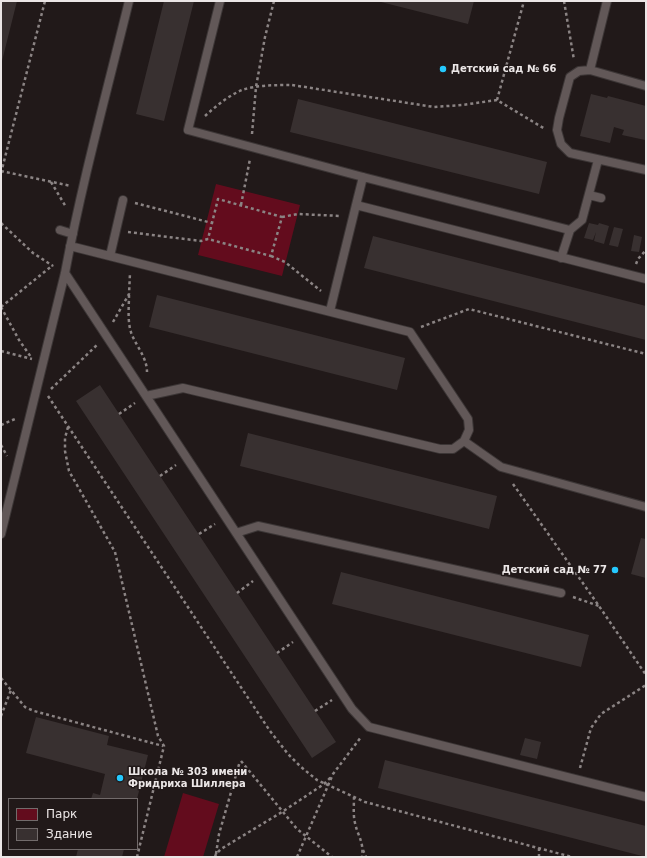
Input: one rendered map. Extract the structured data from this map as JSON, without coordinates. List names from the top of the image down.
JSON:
{
  "places": ["Детский сад № 66", "Детский сад № 77", "Школа № 303 имени Фридриха Шиллера"],
  "legend": ["Парк", "Здание"]
}
